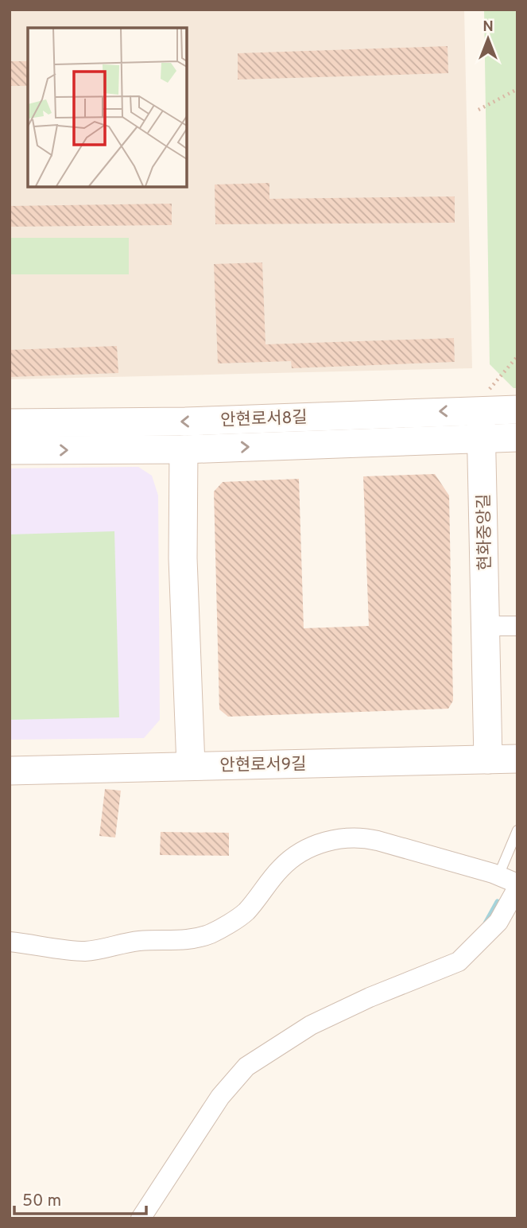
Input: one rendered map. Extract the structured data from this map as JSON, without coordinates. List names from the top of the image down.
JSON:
{
  "streets": {
    "street": ["안현로서8길", "현화중앙길", "안현로서9길"]
  },
  "crossings": [
    ["안현로서8길", "현화중앙길"],
    ["현화중앙길", "안현로서9길"]
  ],
  "scale_bar": "50 m",
  "north": "top"
}
